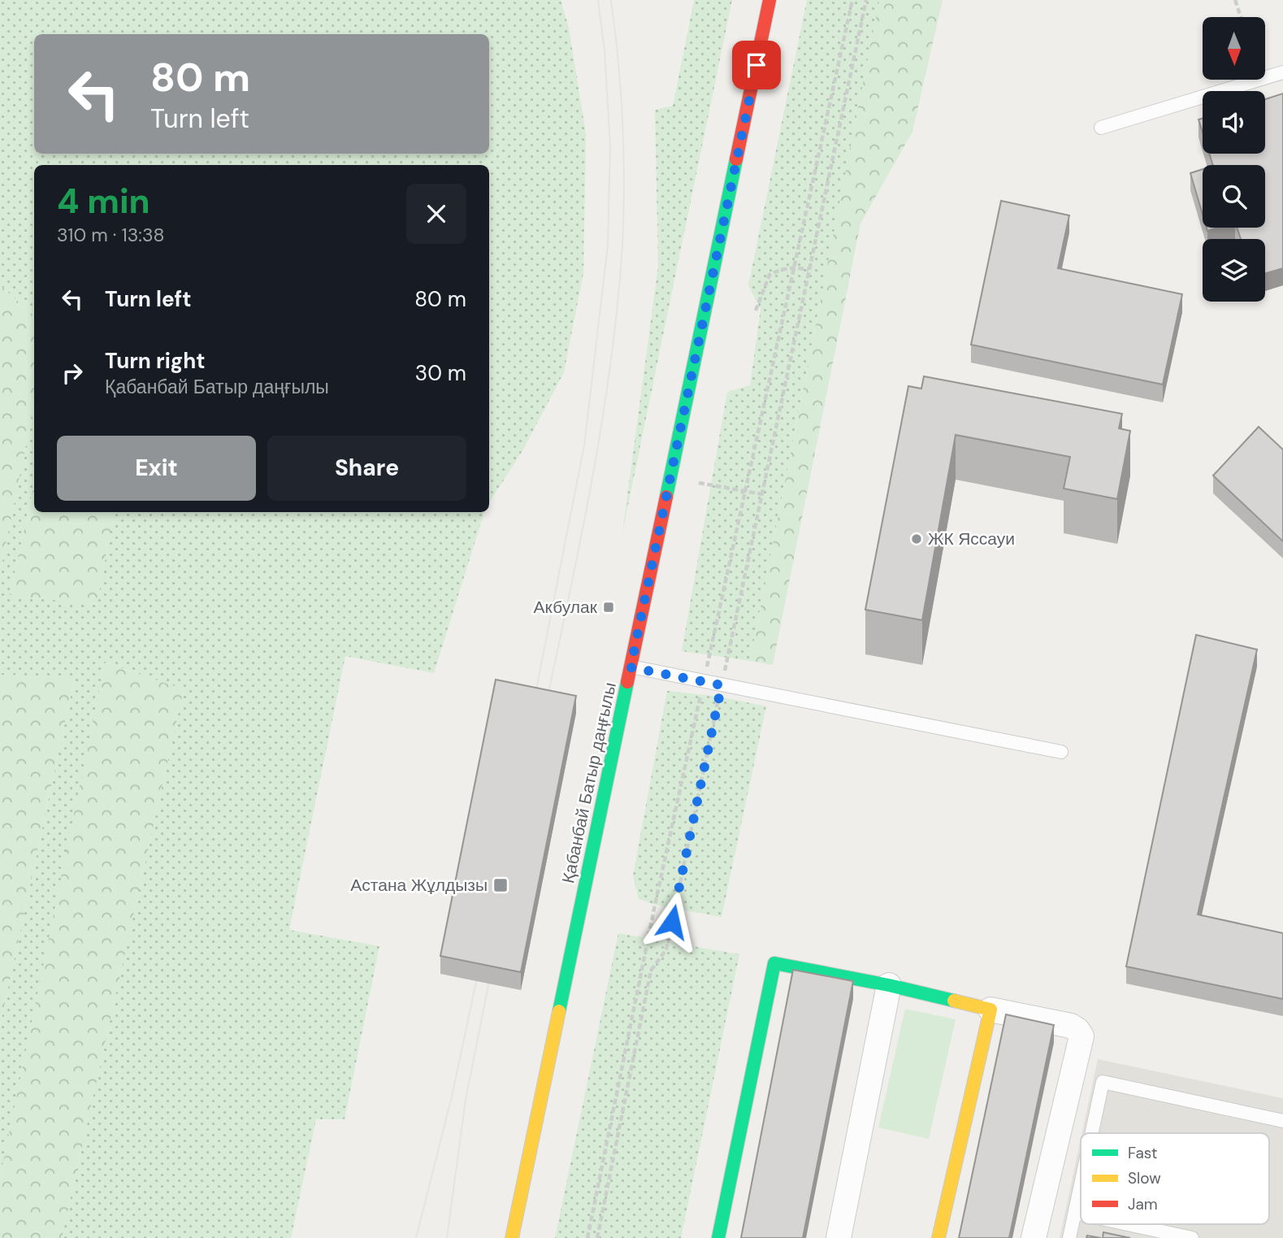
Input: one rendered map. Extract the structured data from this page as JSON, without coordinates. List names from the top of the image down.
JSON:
{
  "streets": {
    "main road": ["Қабанбай Батыр даңғылы"]
  },
  "places": {
    "other": ["ЖК Яссауи"],
    "transit": ["Акбулак", "Астана Жұлдызы"]
  },
  "legend": ["Fast", "Slow", "Jam"],
  "north": "bottom",
  "page": {
    "turn": ["80 m", "Turn left"],
    "heading": ["4 min", "310 m · 13:38"],
    "list": [
      {
        "name": "Turn left",
        "value": "80 m"
      },
      {
        "name": "Turn right",
        "note": "Қабанбай Батыр даңғылы",
        "value": "30 m"
      }
    ],
    "buttons": ["Exit", "Share"]
  }
}
